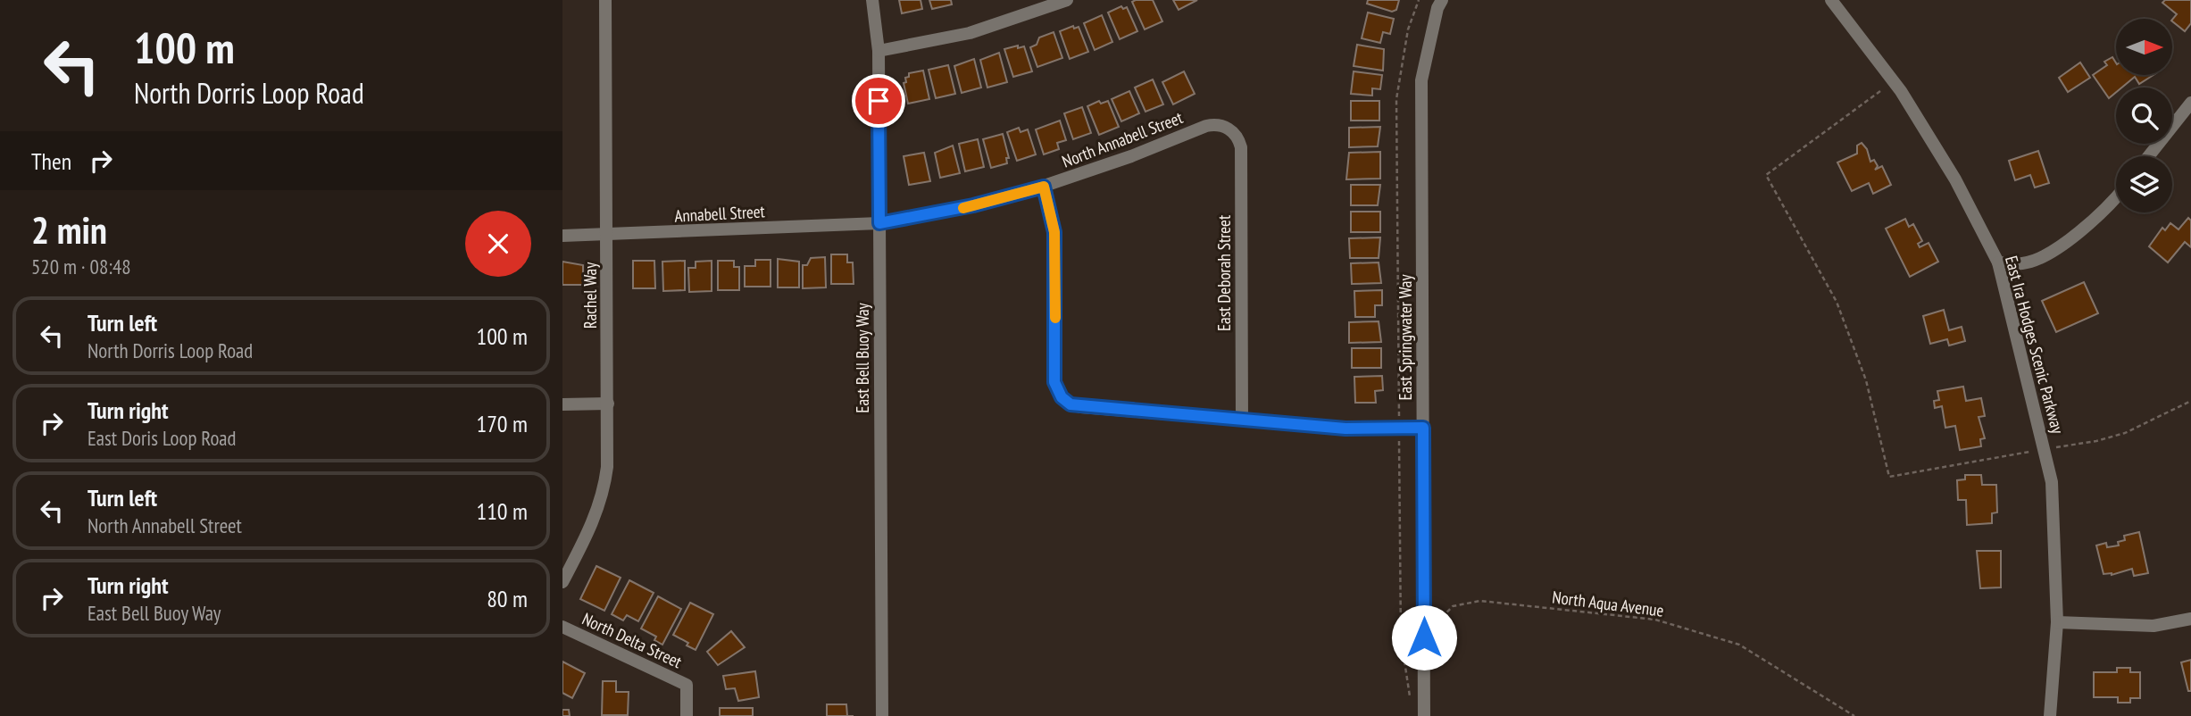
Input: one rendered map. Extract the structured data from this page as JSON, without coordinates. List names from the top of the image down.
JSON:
{
  "streets": {
    "street": [
      "North Annabell Street",
      "Annabell Street",
      "East Deborah Street",
      "Rachel Way",
      "East Springwater Way",
      "East Ira Hodges Scenic Parkway",
      "East Bell Buoy Way",
      "North Delta Street"
    ],
    "path": ["North Aqua Avenue"]
  },
  "crossings": [
    ["North Annabell Street", "Annabell Street"],
    ["North Annabell Street", "East Deborah Street"],
    ["North Annabell Street", "East Bell Buoy Way"],
    ["Annabell Street", "Rachel Way"],
    ["Annabell Street", "East Bell Buoy Way"],
    ["East Springwater Way", "North Aqua Avenue"]
  ],
  "north": "right",
  "page": {
    "turn": ["100 m", "North Dorris Loop Road"],
    "then": "Then",
    "heading": ["2 min", "520 m · 08:48"],
    "list": [
      {
        "name": "Turn left",
        "note": "North Dorris Loop Road",
        "value": "100 m"
      },
      {
        "name": "Turn right",
        "note": "East Doris Loop Road",
        "value": "170 m"
      },
      {
        "name": "Turn left",
        "note": "North Annabell Street",
        "value": "110 m"
      },
      {
        "name": "Turn right",
        "note": "East Bell Buoy Way",
        "value": "80 m"
      }
    ]
  }
}
